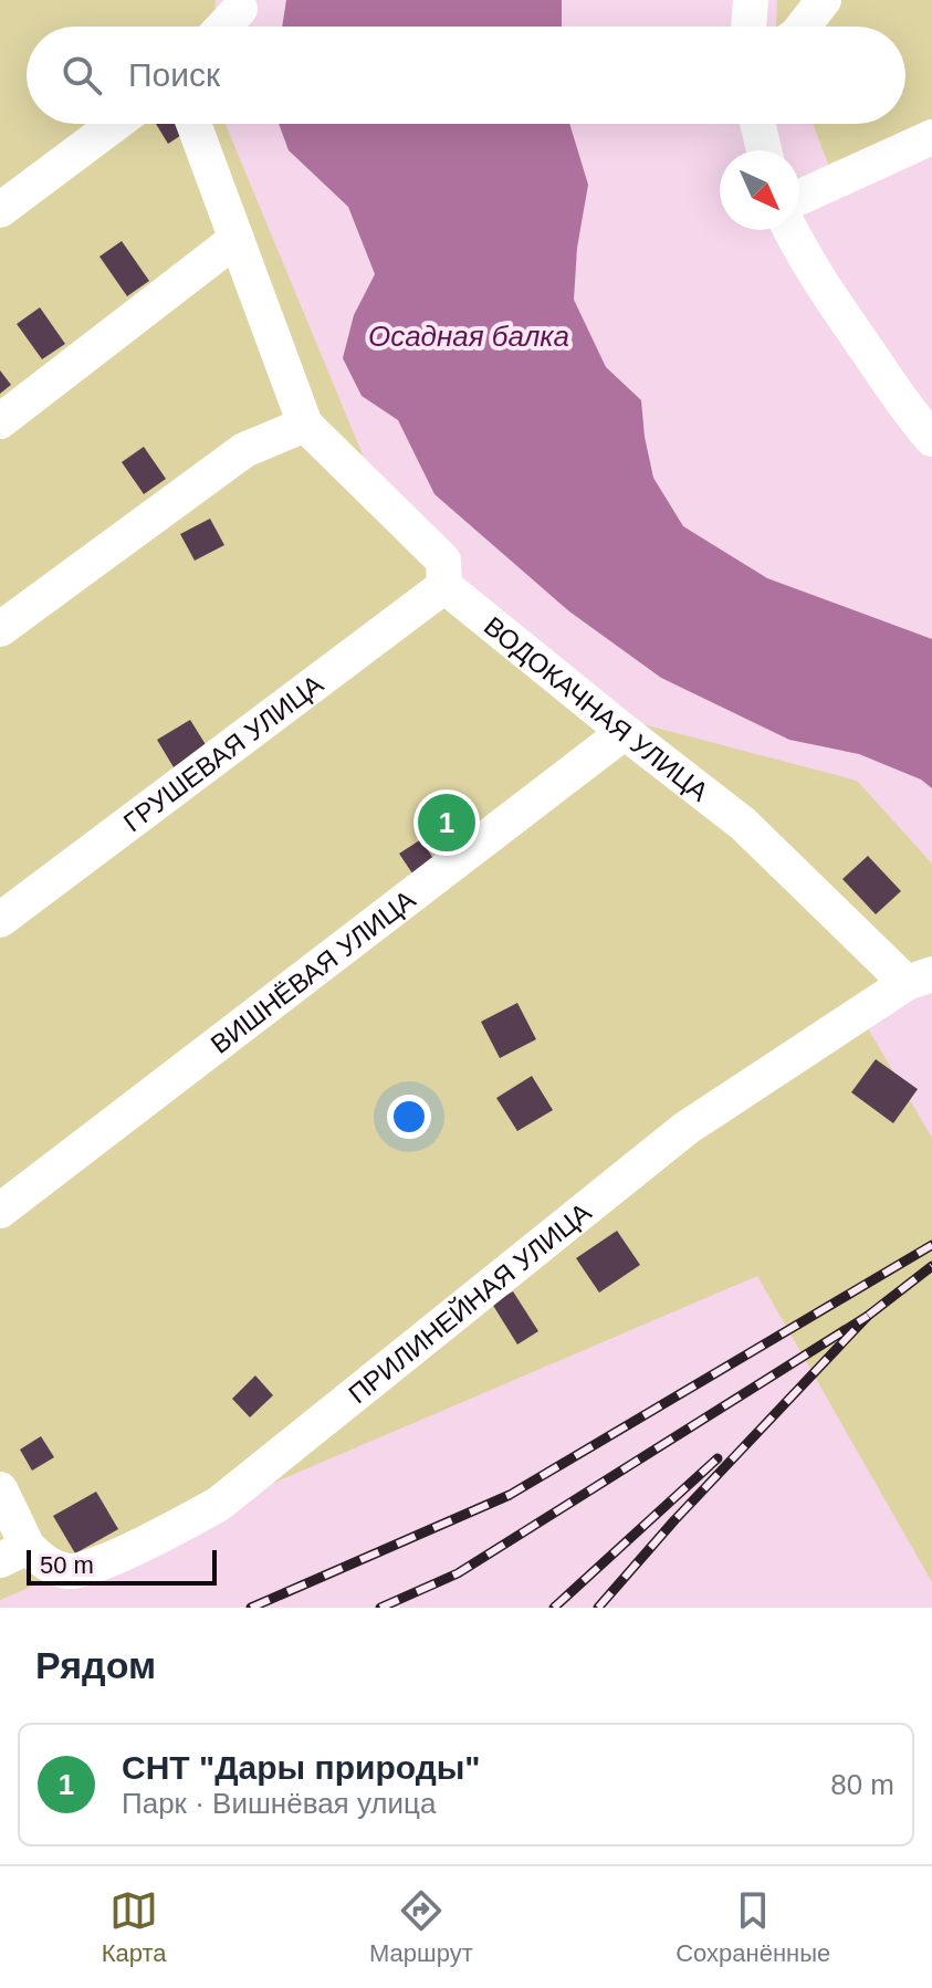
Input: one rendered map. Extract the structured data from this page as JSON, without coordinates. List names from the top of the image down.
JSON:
{
  "streets": {
    "street": [
      "ВОДОКАЧНАЯ УЛИЦА",
      "ГРУШЕВАЯ УЛИЦА",
      "ВИШНЁВАЯ УЛИЦА",
      "ПРИЛИНЕЙНАЯ УЛИЦА"
    ]
  },
  "crossings": [
    ["ВОДОКАЧНАЯ УЛИЦА", "ГРУШЕВАЯ УЛИЦА"],
    ["ВОДОКАЧНАЯ УЛИЦА", "ВИШНЁВАЯ УЛИЦА"],
    ["ВОДОКАЧНАЯ УЛИЦА", "ПРИЛИНЕЙНАЯ УЛИЦА"]
  ],
  "water": ["Осадная балка"],
  "scale_bar": "50 m",
  "north": "bottom right",
  "page": {
    "search": "Поиск",
    "pins": "1",
    "scale": "50 m",
    "heading": "Рядом",
    "list": [
      {
        "mark": "1",
        "name": "СНТ \"Дары природы\"",
        "note": "Парк · Вишнёвая улица",
        "value": "80 m"
      }
    ],
    "nav": ["Карта", "Маршрут", "Сохранённые"]
  }
}
